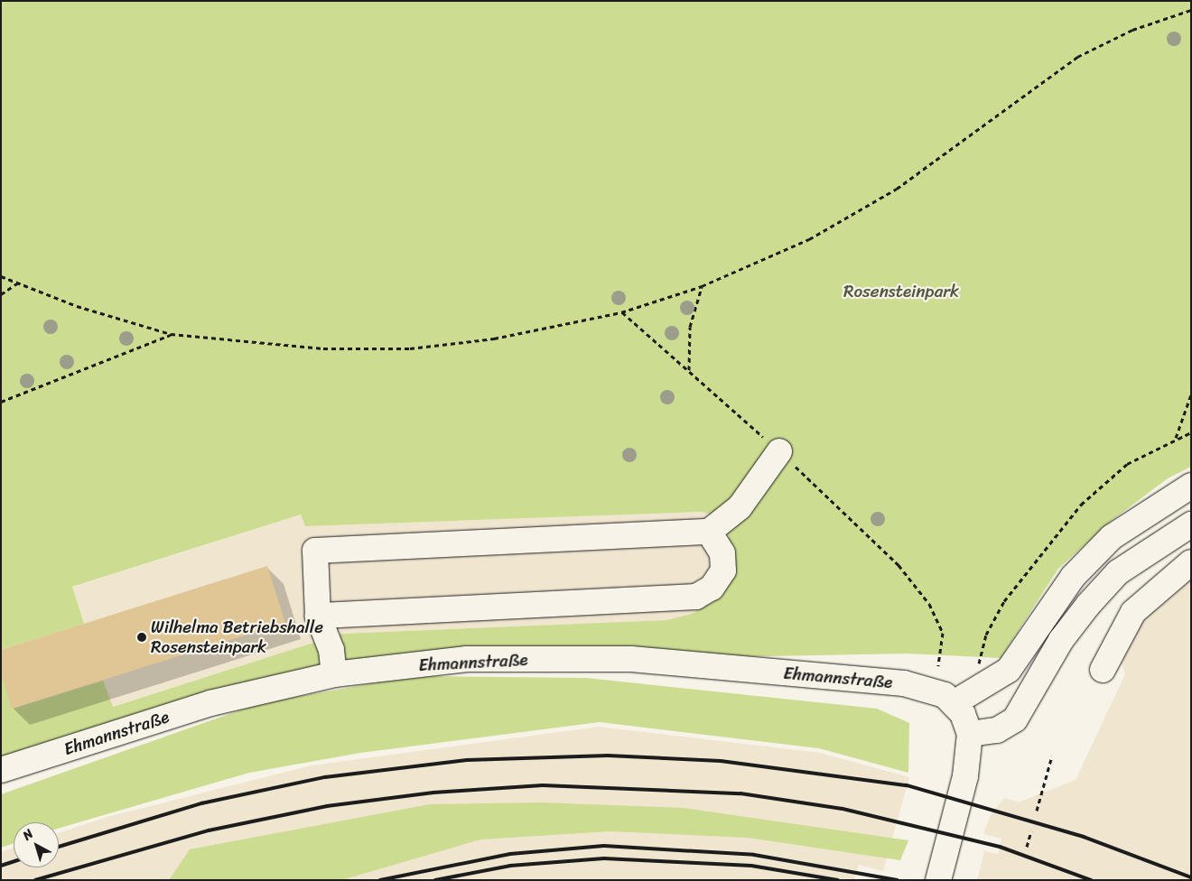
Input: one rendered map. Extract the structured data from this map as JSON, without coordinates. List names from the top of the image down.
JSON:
{
  "streets": {
    "street": ["Ehmannstraße"]
  },
  "parks": ["Rosensteinpark"],
  "places": ["Wilhelma Betriebshalle Rosensteinpark"],
  "north": "top left"
}
